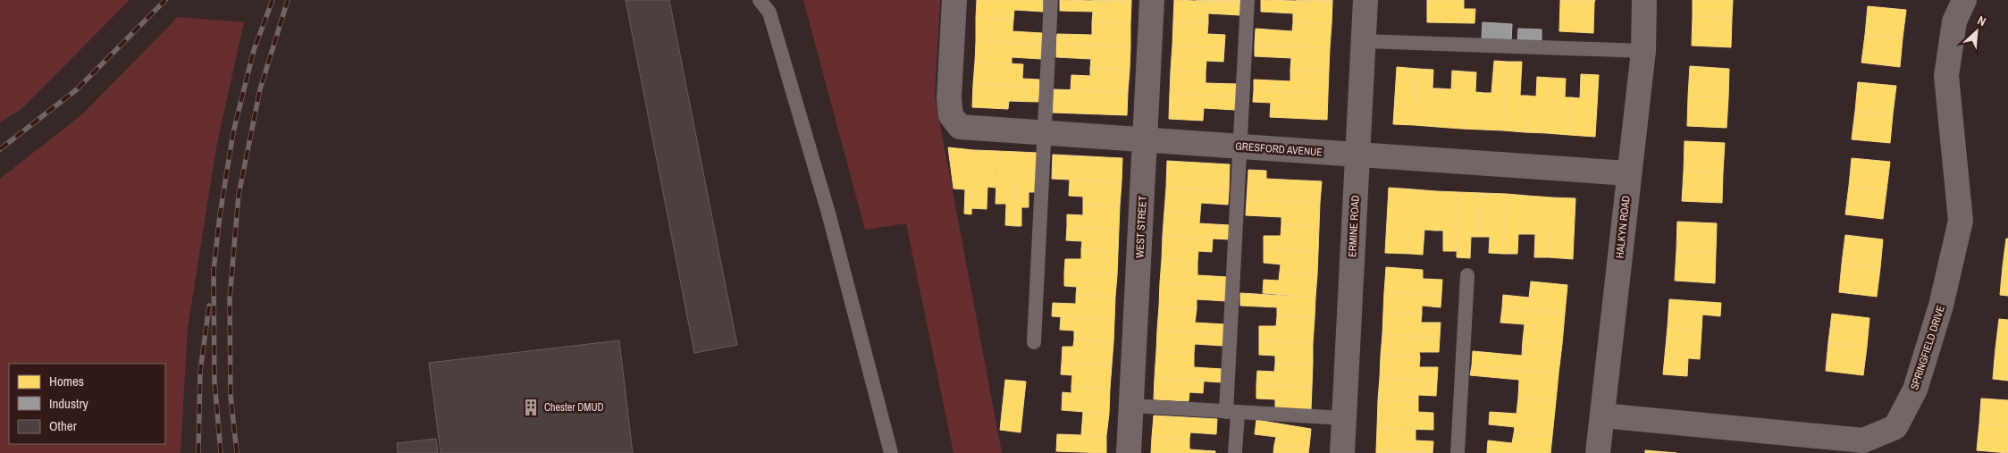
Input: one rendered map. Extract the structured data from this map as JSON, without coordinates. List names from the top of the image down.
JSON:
{
  "streets": {
    "street": [
      "GRESFORD AVENUE",
      "ERMINE ROAD",
      "WEST STREET",
      "HALKYN ROAD",
      "SPRINGFIELD DRIVE"
    ]
  },
  "crossings": [
    ["GRESFORD AVENUE", "ERMINE ROAD"],
    ["GRESFORD AVENUE", "WEST STREET"],
    ["GRESFORD AVENUE", "HALKYN ROAD"],
    ["HALKYN ROAD", "SPRINGFIELD DRIVE"]
  ],
  "places": {
    "building": ["Chester DMUD"]
  },
  "legend": ["Homes", "Industry", "Other"],
  "north": "top right"
}
